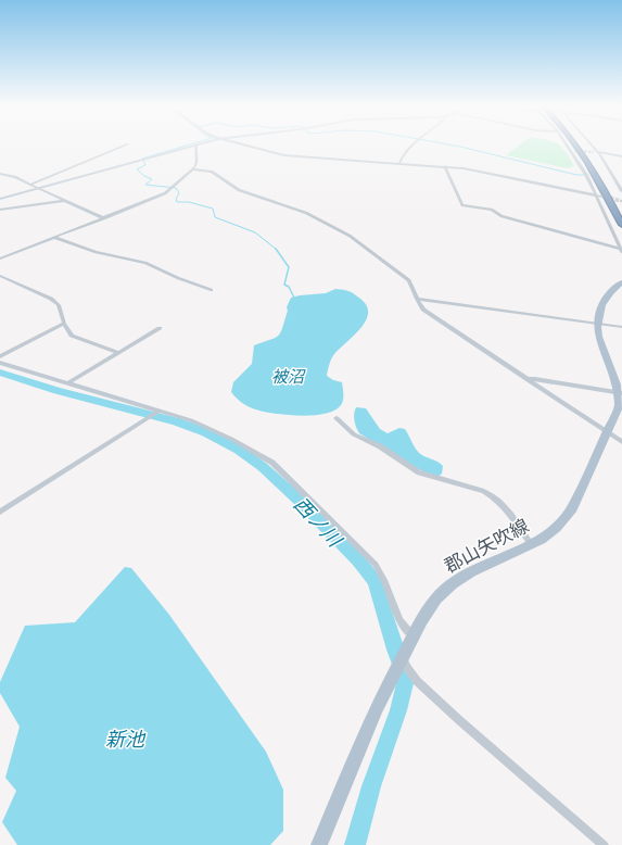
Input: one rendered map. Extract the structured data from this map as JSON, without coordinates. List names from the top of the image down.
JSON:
{
  "streets": {
    "main road": ["郡山矢吹線"]
  },
  "water": ["被沼", "西ノ川", "新池"]
}
